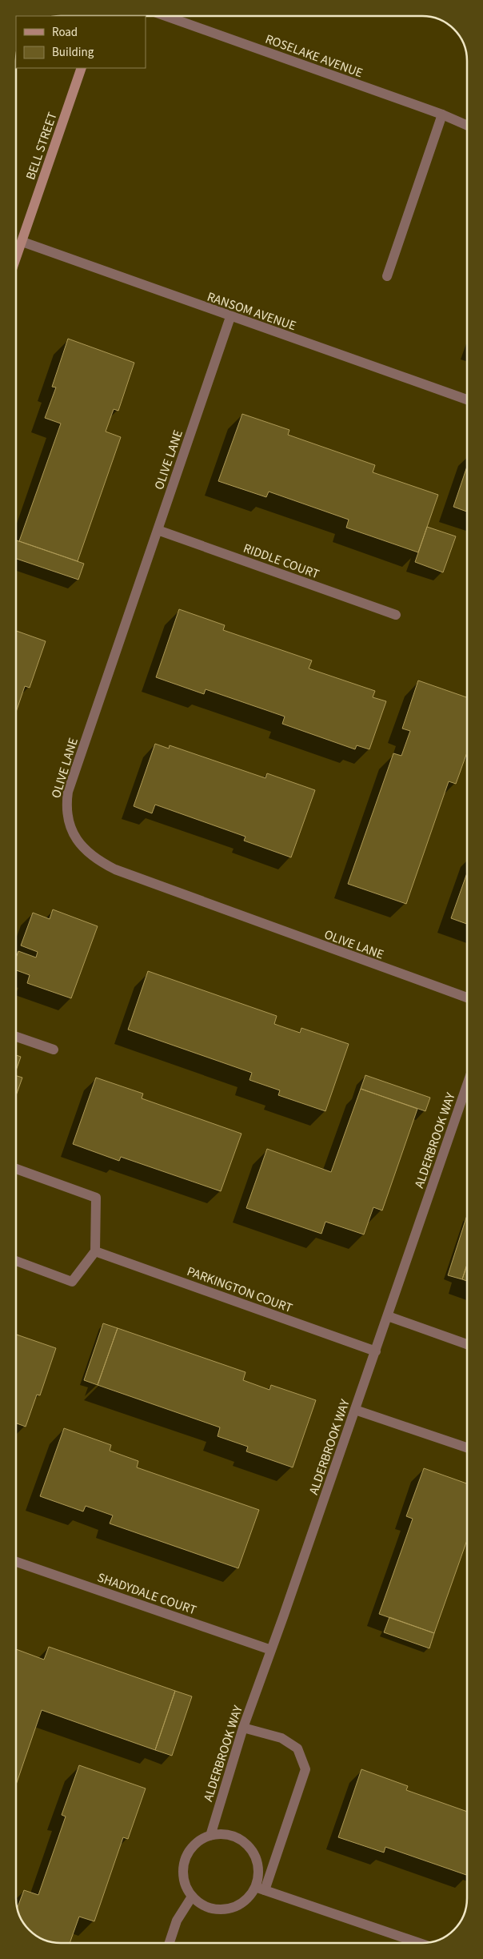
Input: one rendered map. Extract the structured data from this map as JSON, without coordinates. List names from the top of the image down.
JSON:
{
  "streets": {
    "street": [
      "ROSELAKE AVENUE",
      "BELL STREET",
      "RANSOM AVENUE",
      "OLIVE LANE",
      "RIDDLE COURT",
      "ALDERBROOK WAY",
      "PARKINGTON COURT",
      "SHADYDALE COURT"
    ]
  },
  "crossings": [
    ["BELL STREET", "RANSOM AVENUE"],
    ["RANSOM AVENUE", "OLIVE LANE"],
    ["OLIVE LANE", "RIDDLE COURT"],
    ["ALDERBROOK WAY", "PARKINGTON COURT"],
    ["ALDERBROOK WAY", "SHADYDALE COURT"]
  ],
  "legend": ["Road", "Building"]
}
